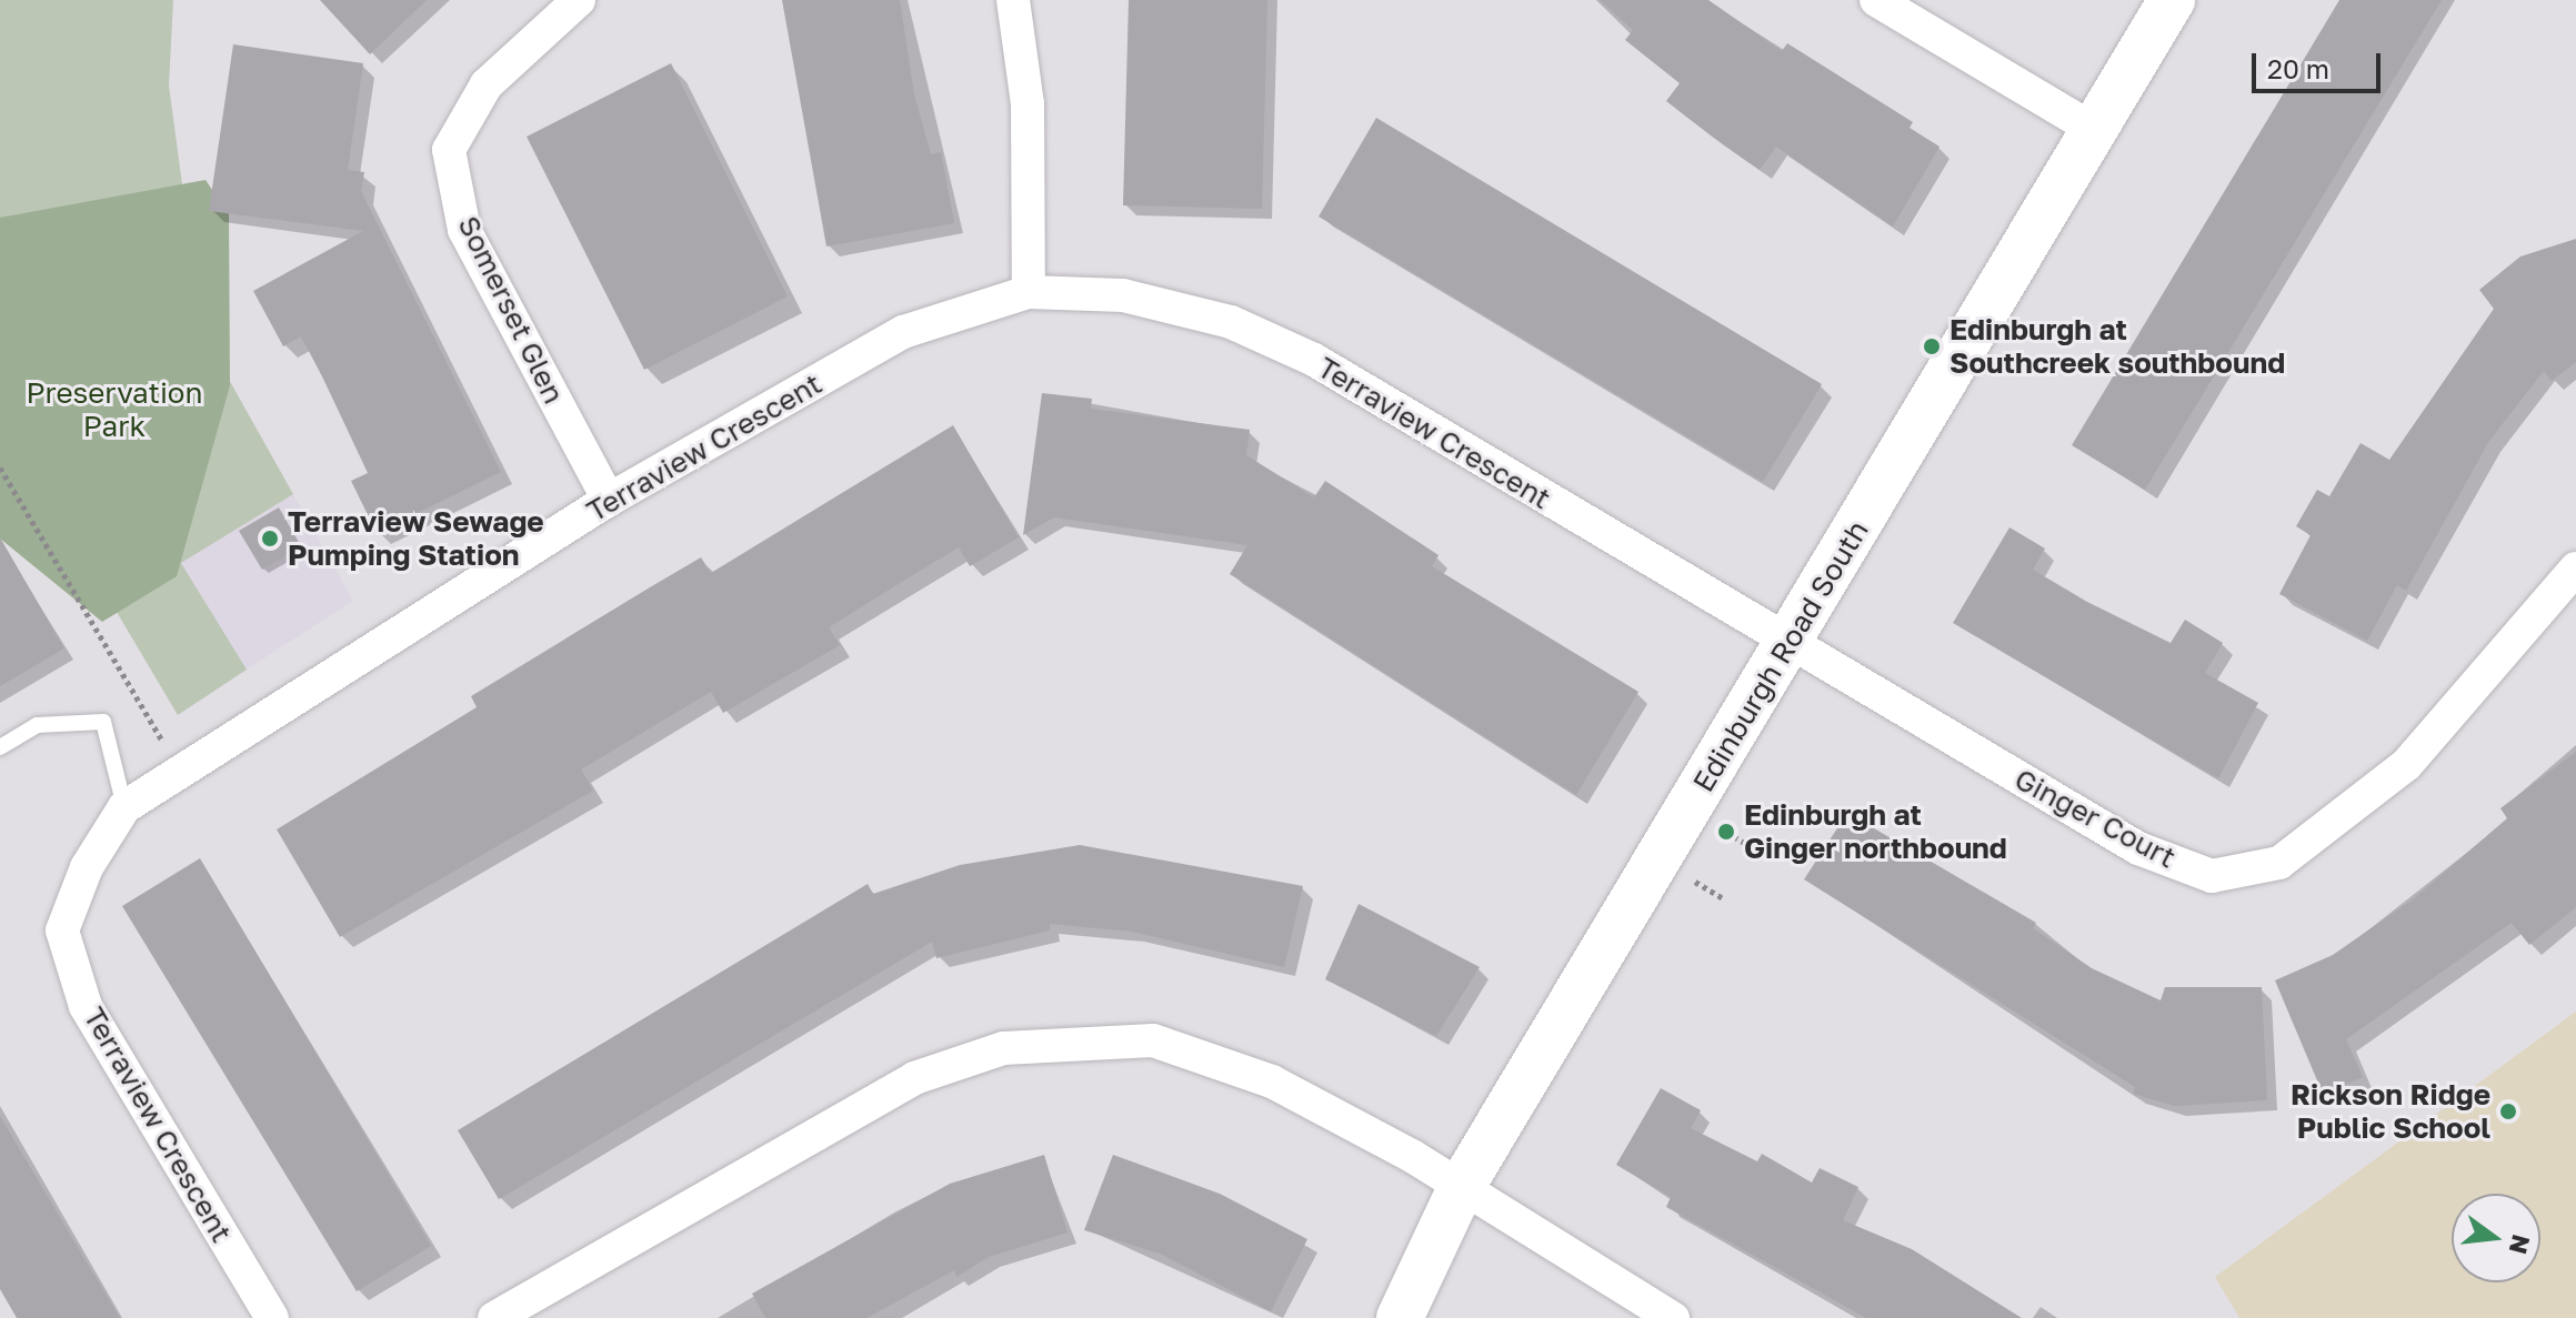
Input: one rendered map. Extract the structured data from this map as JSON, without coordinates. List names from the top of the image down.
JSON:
{
  "streets": {
    "main road": ["Edinburgh Road South"],
    "street": ["Somerset Glen", "Terraview Crescent", "Ginger Court"]
  },
  "crossings": [
    ["Somerset Glen", "Terraview Crescent"],
    ["Terraview Crescent", "Edinburgh Road South"],
    ["Terraview Crescent", "Ginger Court"],
    ["Edinburgh Road South", "Ginger Court"]
  ],
  "parks": ["Preservation Park"],
  "places": [
    "Edinburgh at Southcreek southbound",
    "Terraview Sewage Pumping Station",
    "Edinburgh at Ginger northbound",
    "Rickson Ridge Public School"
  ],
  "scale_bar": "20 m",
  "north": "right"
}
